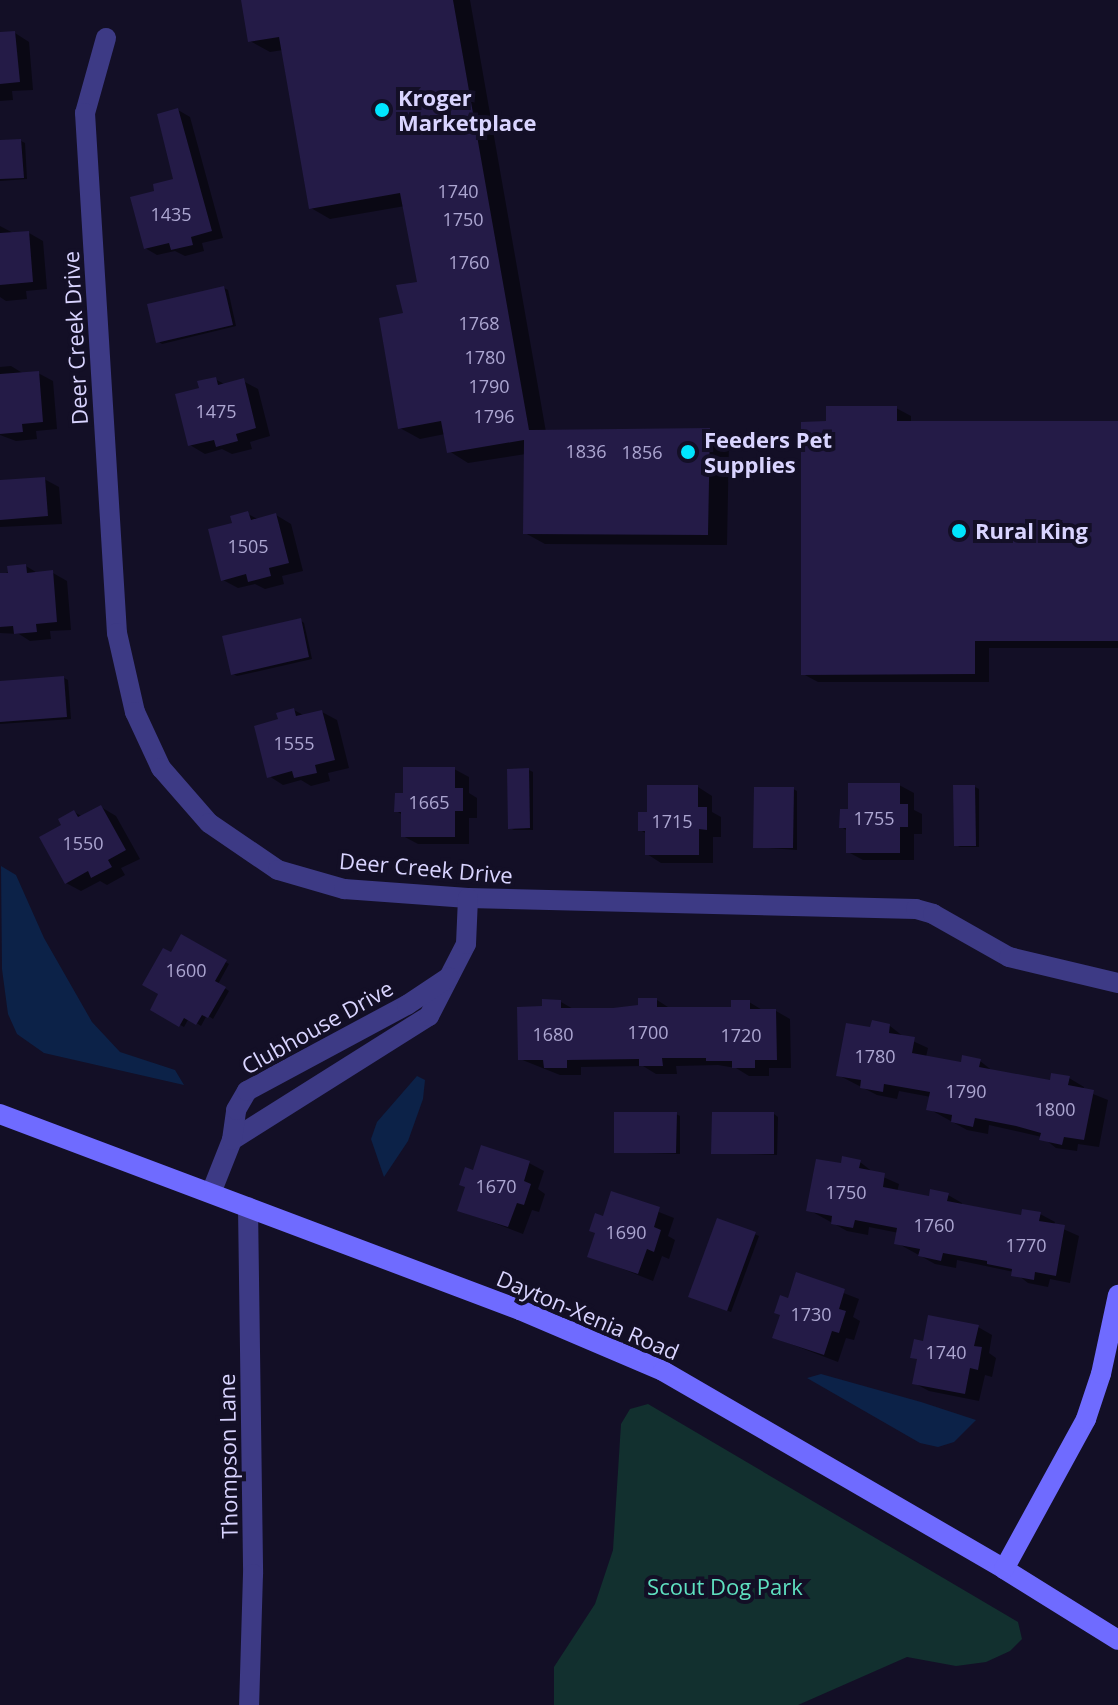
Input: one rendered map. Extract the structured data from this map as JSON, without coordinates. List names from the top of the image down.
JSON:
{
  "streets": {
    "main road": ["Dayton-Xenia Road"],
    "street": ["Deer Creek Drive", "Clubhouse Drive", "Thompson Lane"]
  },
  "crossings": [
    ["Deer Creek Drive", "Clubhouse Drive"],
    ["Clubhouse Drive", "Dayton-Xenia Road"],
    ["Dayton-Xenia Road", "Thompson Lane"]
  ],
  "parks": ["Scout Dog Park"],
  "places": ["Kroger Marketplace", "Feeders Pet Supplies", "Rural King"],
  "house_numbers": [
    "1740",
    "1435",
    "1750",
    "1760",
    "1768",
    "1780",
    "1790",
    "1475",
    "1796",
    "1836",
    "1856",
    "1505",
    "1555",
    "1665",
    "1755",
    "1715",
    "1550",
    "1600",
    "1700",
    "1680",
    "1720",
    "1780",
    "1790",
    "1800",
    "1670",
    "1750",
    "1760",
    "1690",
    "1770",
    "1730",
    "1740"
  ]
}
